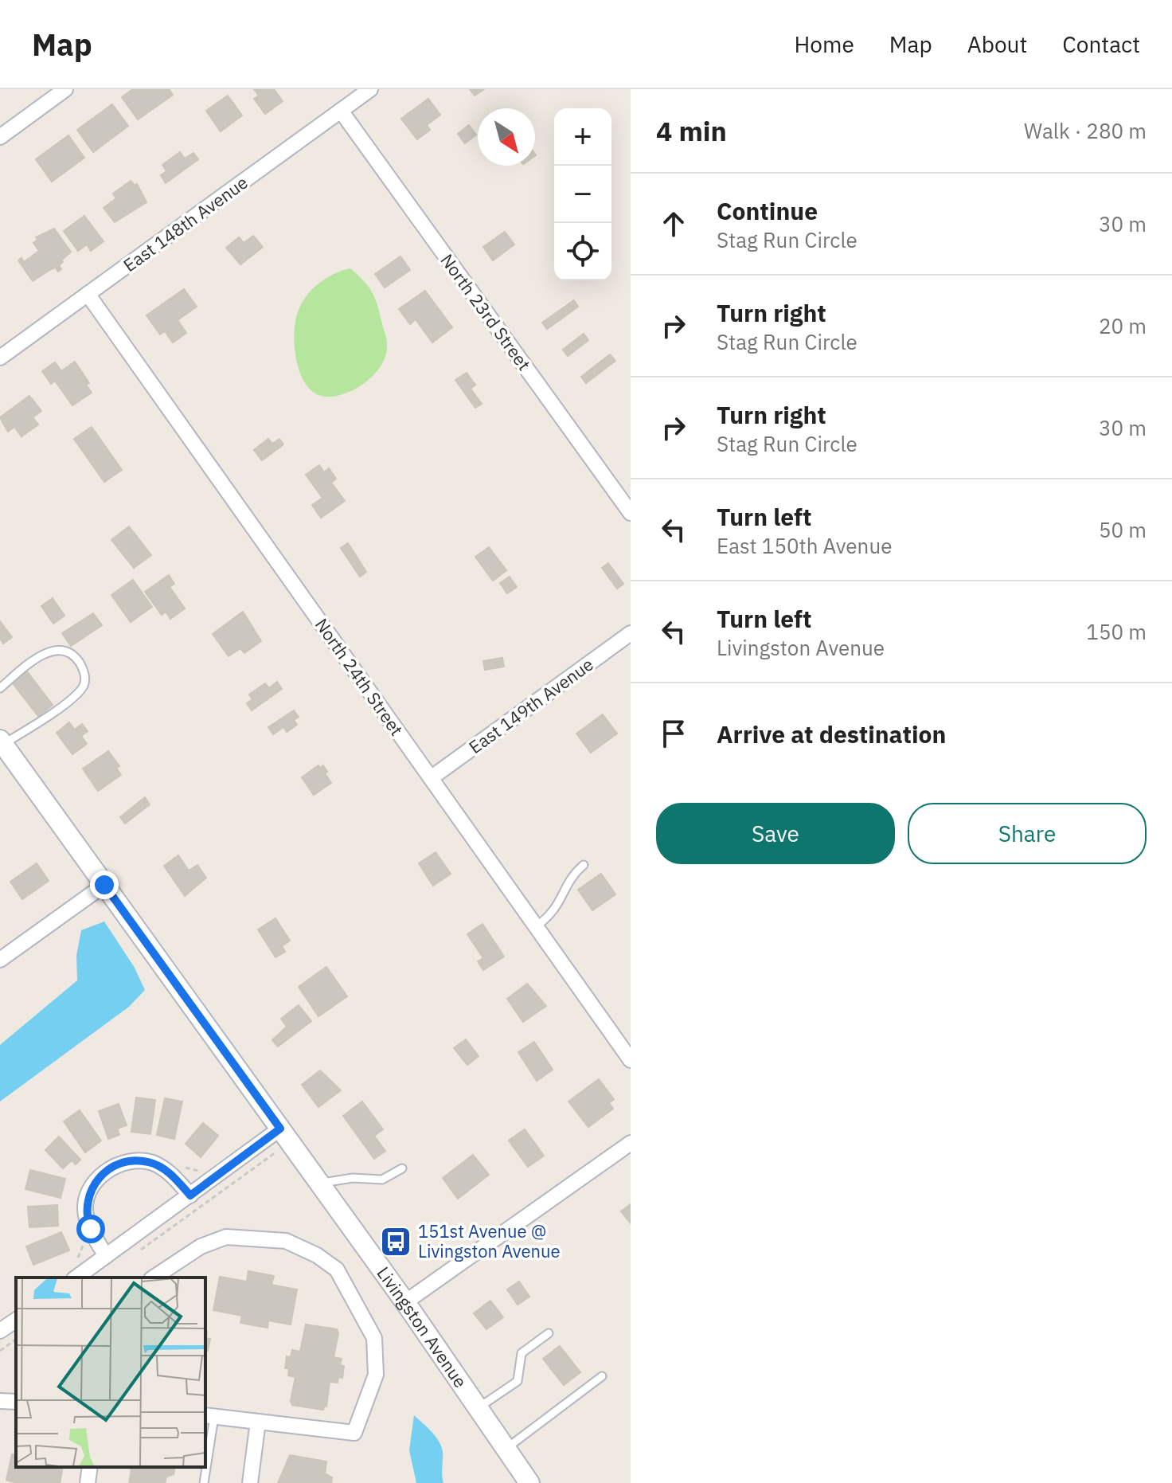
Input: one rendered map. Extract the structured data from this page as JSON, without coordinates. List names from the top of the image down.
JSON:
{
  "streets": {
    "street": [
      "East 148th Avenue",
      "North 23rd Street",
      "North 24th Street",
      "East 149th Avenue",
      "Livingston Avenue"
    ]
  },
  "crossings": [
    ["East 148th Avenue", "North 23rd Street"],
    ["East 148th Avenue", "North 24th Street"],
    ["North 24th Street", "East 149th Avenue"]
  ],
  "places": {
    "bus stop": ["151st Avenue @ Livingston Avenue"]
  },
  "north": "bottom right",
  "page": {
    "header": "Map",
    "nav": [
      "Home",
      "Map",
      "About",
      "Contact"
    ],
    "heading": ["4 min", "Walk · 280 m"],
    "map_buttons": ["+", "−"],
    "list": [
      ["Continue", "Stag Run Circle", "30 m"],
      ["Turn right", "Stag Run Circle", "20 m"],
      ["Turn right", "Stag Run Circle", "30 m"],
      ["Turn left", "East 150th Avenue", "50 m"],
      ["Turn left", "Livingston Avenue", "150 m"],
      "Arrive at destination"
    ],
    "buttons": ["Save", "Share"]
  }
}
